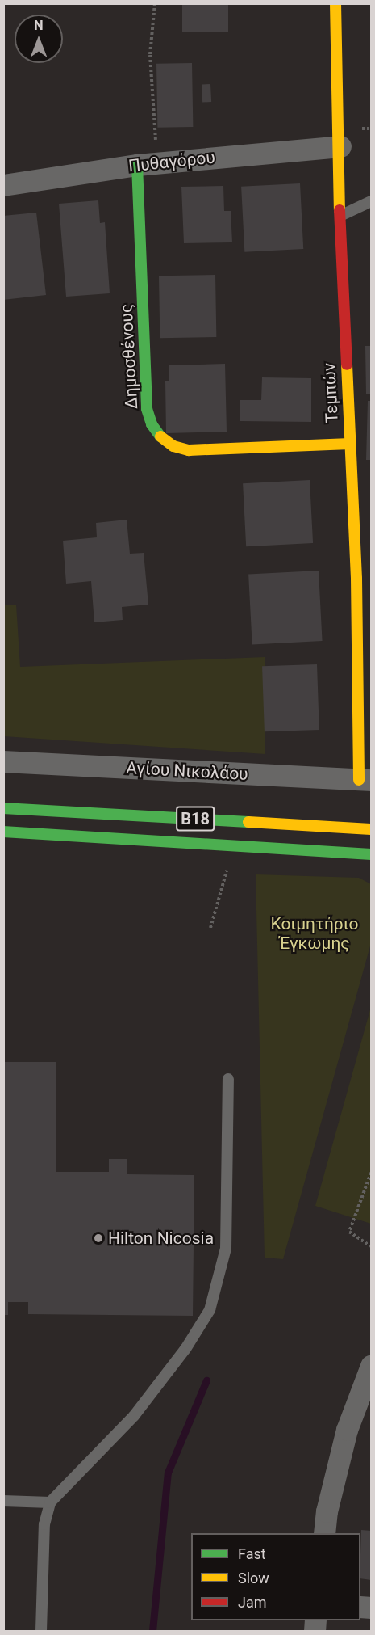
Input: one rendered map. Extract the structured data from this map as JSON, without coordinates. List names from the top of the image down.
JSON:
{
  "streets": {
    "street": [
      "Πυθαγόρου",
      "Δημοσθένους",
      "Τεμπών",
      "Αγίου Νικολάου",
      "B18"
    ]
  },
  "crossings": [
    ["Πυθαγόρου", "Δημοσθένους"],
    ["Πυθαγόρου", "Τεμπών"],
    ["Δημοσθένους", "Τεμπών"],
    ["Τεμπών", "Αγίου Νικολάου"]
  ],
  "parks": ["Κοιμητήριο Έγκωμης"],
  "places": ["Hilton Nicosia"],
  "legend": ["Fast", "Slow", "Jam"],
  "north": "top"
}
